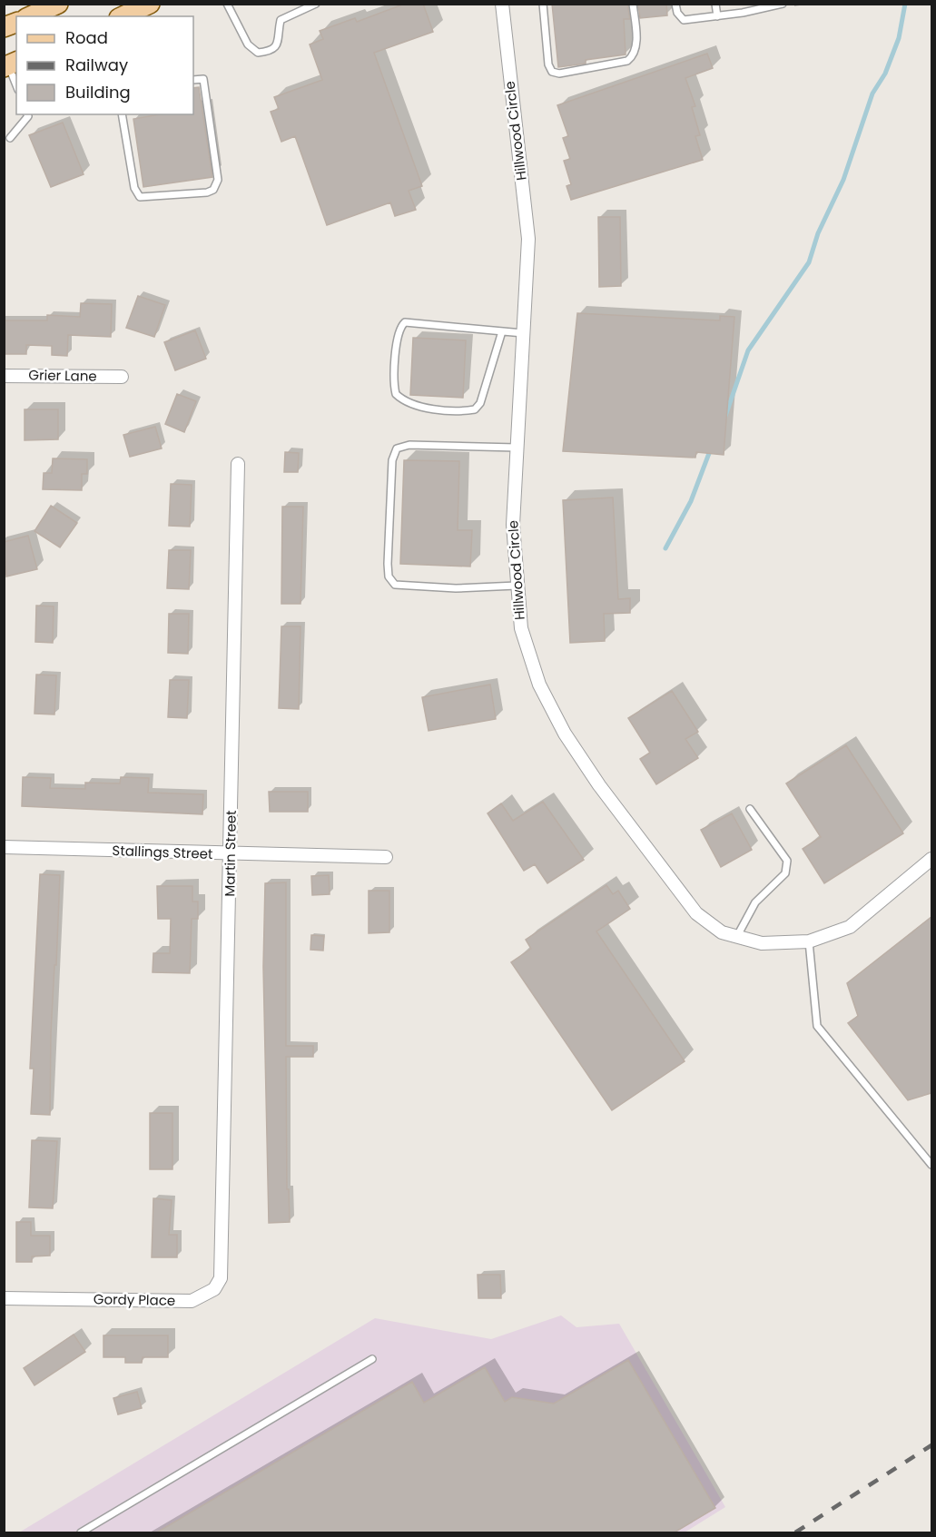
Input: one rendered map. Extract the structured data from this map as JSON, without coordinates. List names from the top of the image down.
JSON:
{
  "streets": {
    "street": [
      "Hillwood Circle",
      "Grier Lane",
      "Stallings Street",
      "Martin Street",
      "Gordy Place"
    ]
  },
  "crossings": [
    ["Stallings Street", "Martin Street"],
    ["Martin Street", "Gordy Place"]
  ],
  "legend": ["Road", "Railway", "Building"]
}
